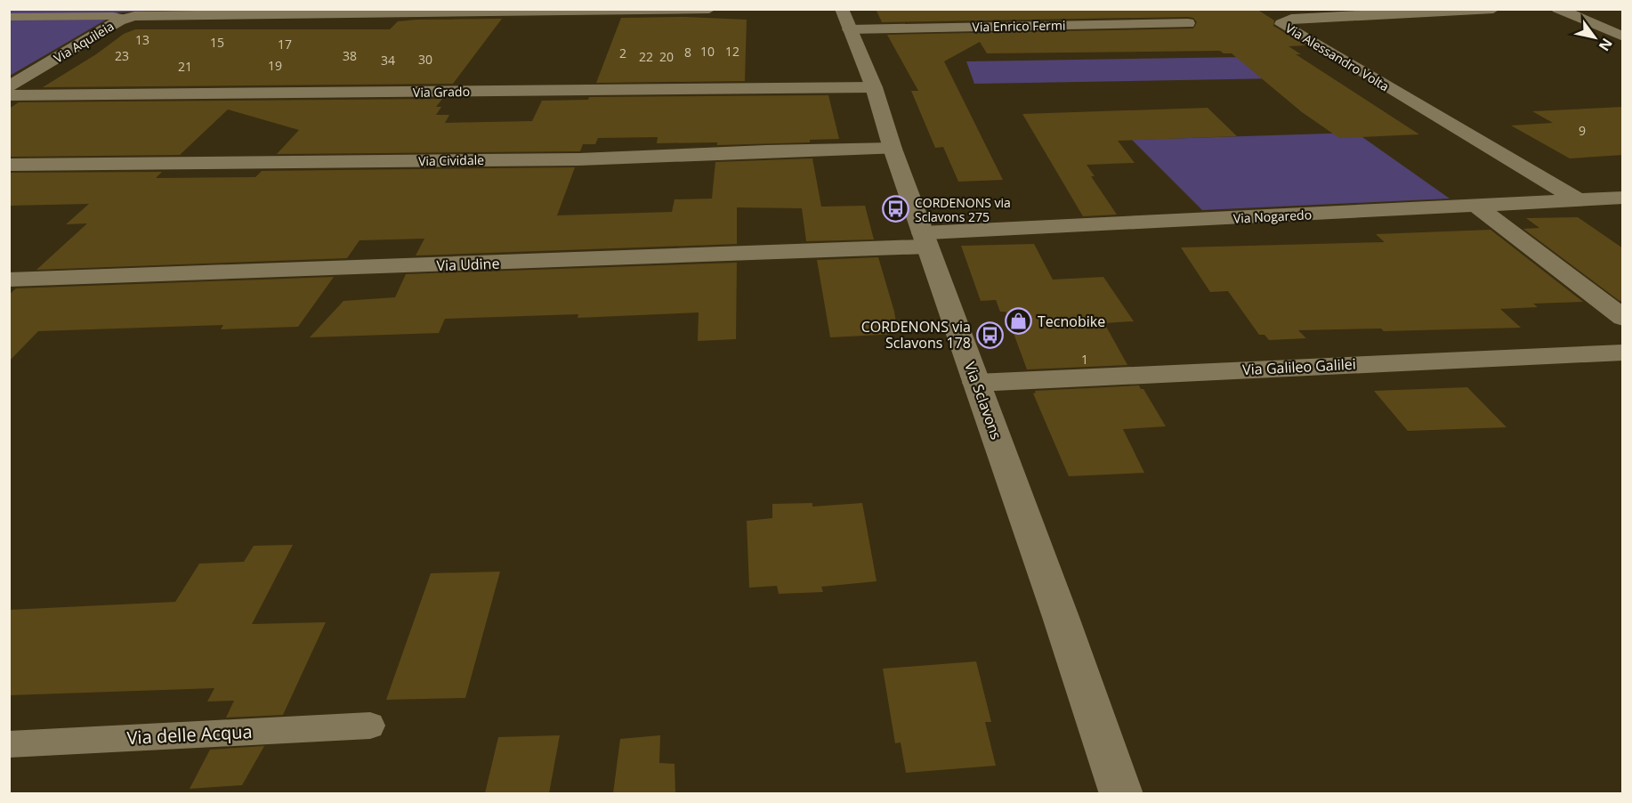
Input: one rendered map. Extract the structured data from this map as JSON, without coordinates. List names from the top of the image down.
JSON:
{
  "streets": {
    "street": [
      "Via Enrico Fermi",
      "Via Aquileia",
      "Via Alessandro Volta",
      "Via Grado",
      "Via Cividale",
      "Via Nogaredo",
      "Via Udine",
      "Via Galileo Galilei",
      "Via Sclavons"
    ],
    "lane": ["Via delle Acqua"]
  },
  "crossings": [
    ["Via Enrico Fermi", "Via Sclavons"],
    ["Via Alessandro Volta", "Via Nogaredo"],
    ["Via Grado", "Via Sclavons"],
    ["Via Cividale", "Via Sclavons"],
    ["Via Nogaredo", "Via Udine"],
    ["Via Nogaredo", "Via Sclavons"],
    ["Via Udine", "Via Sclavons"],
    ["Via Galileo Galilei", "Via Sclavons"]
  ],
  "places": {
    "bus stop": ["CORDENONS via Sclavons 275", "CORDENONS via Sclavons 178"],
    "shop": ["Tecnobike"]
  },
  "house_numbers": [
    "13",
    "15",
    "17",
    "10",
    "12",
    "8",
    "2",
    "23",
    "38",
    "22",
    "20",
    "30",
    "34",
    "19",
    "21",
    "9",
    "1"
  ],
  "north": "bottom right"
}
